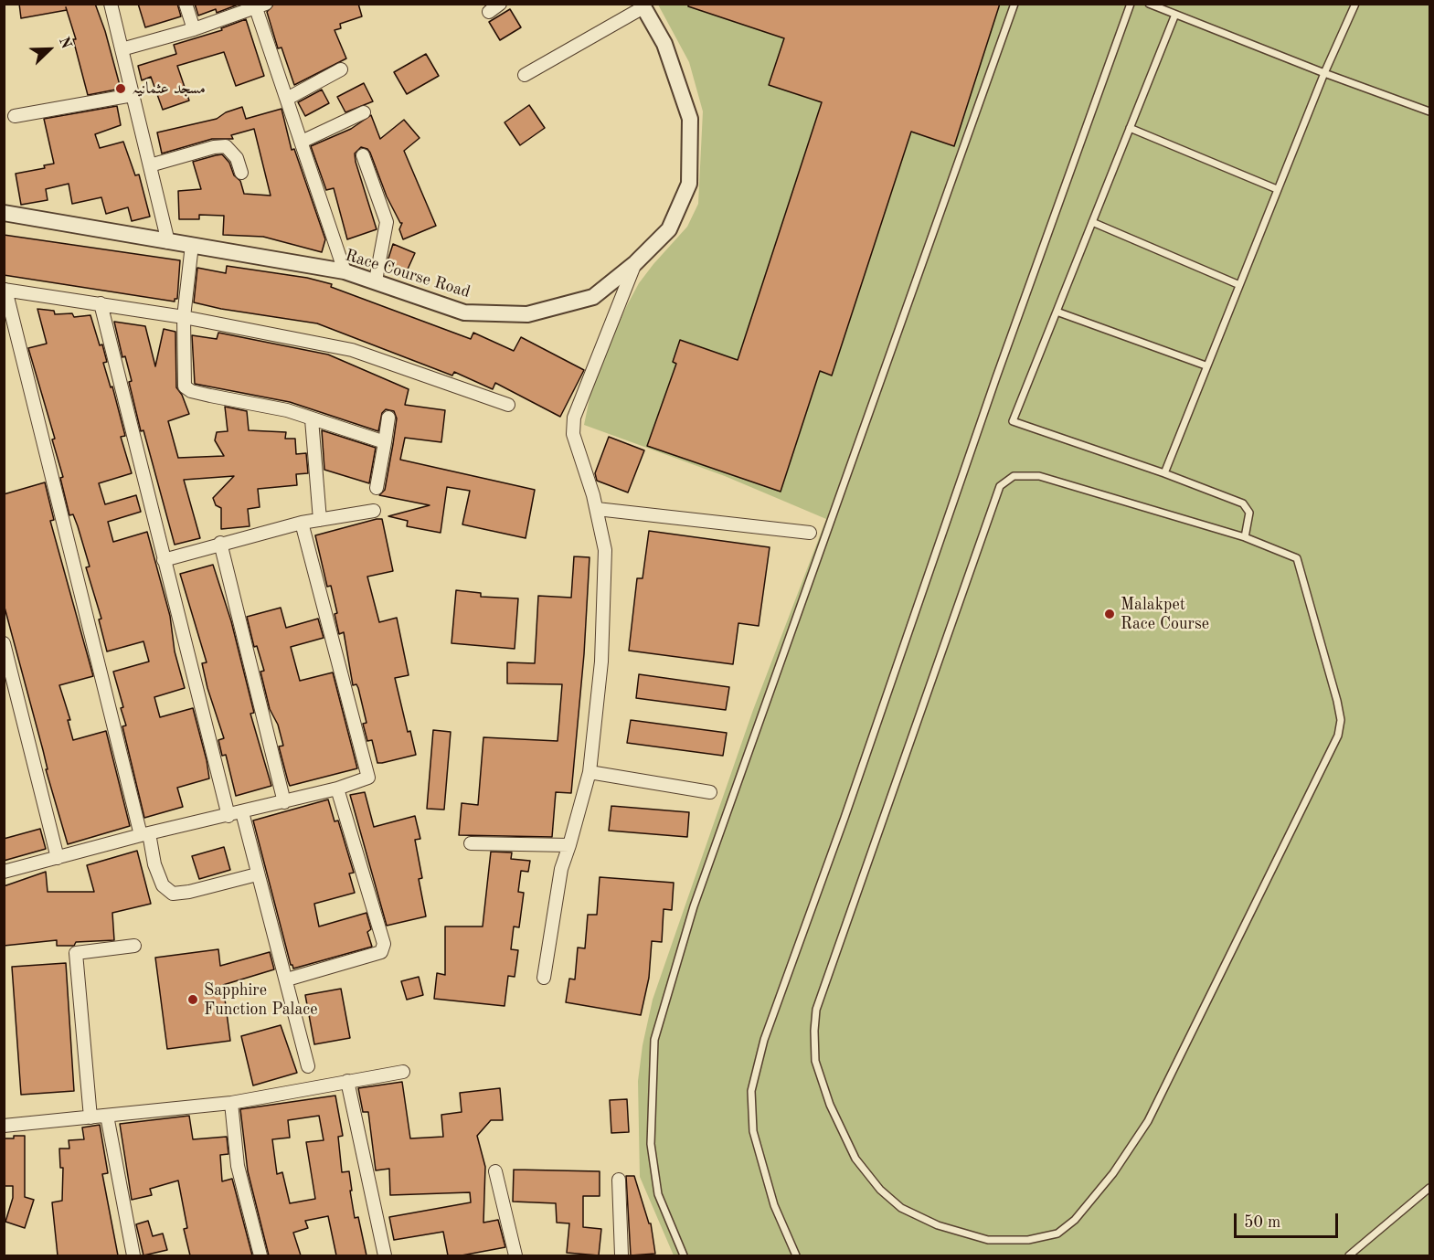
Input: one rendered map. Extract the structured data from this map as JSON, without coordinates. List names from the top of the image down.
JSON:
{
  "streets": {
    "street": ["Race Course Road"]
  },
  "places": ["مسجد عثمانیہ", "Malakpet Race Course", "Sapphire Function Palace"],
  "scale_bar": "50 m",
  "north": "top right"
}
